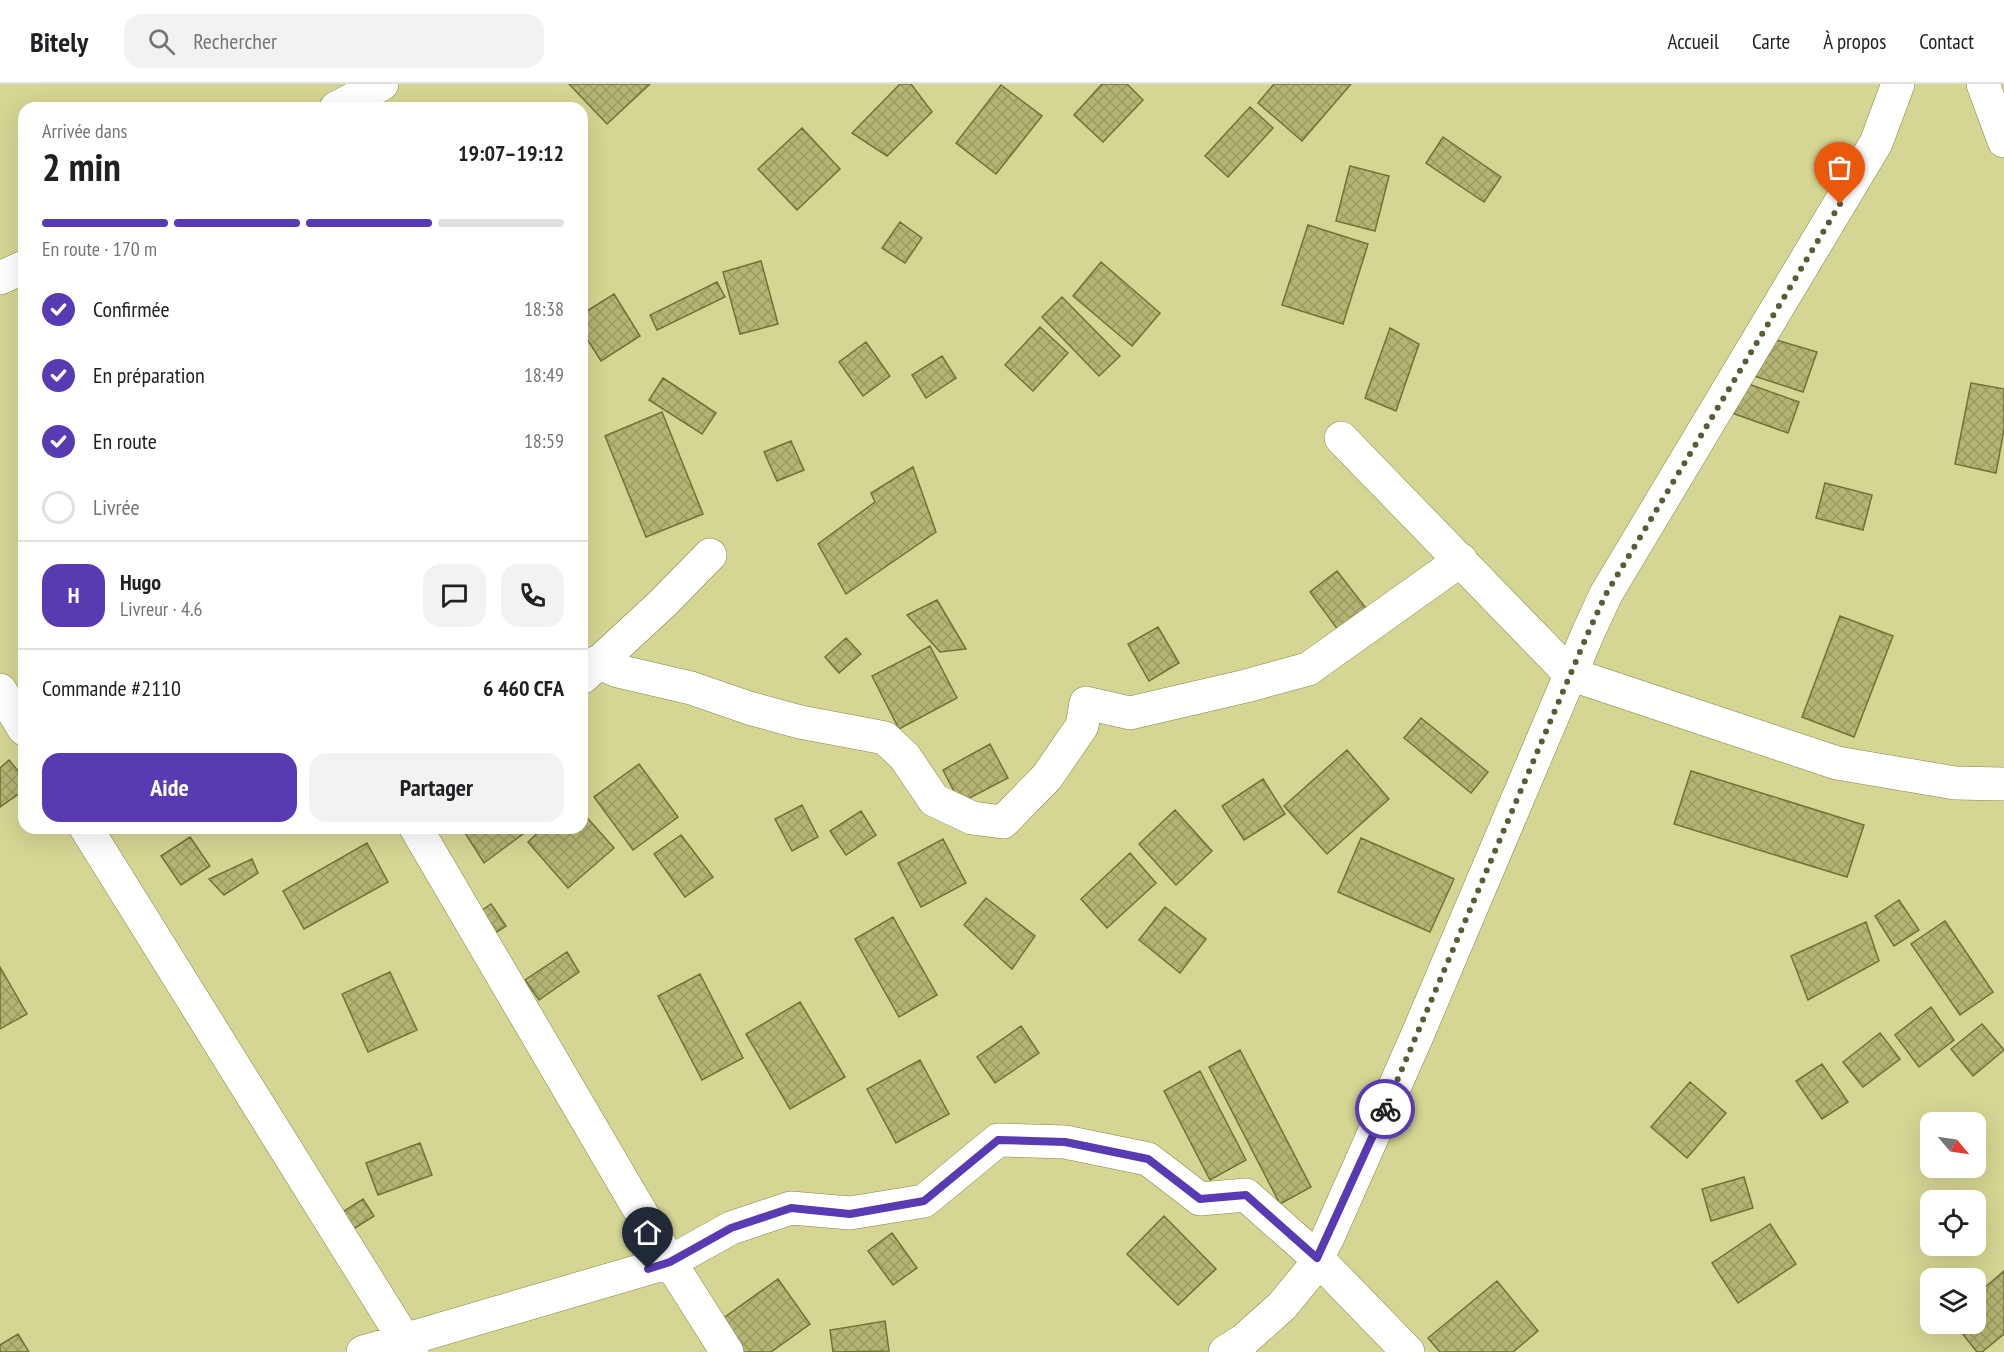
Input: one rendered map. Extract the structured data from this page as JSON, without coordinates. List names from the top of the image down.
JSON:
{
  "north": "bottom right",
  "page": {
    "header": "Bitely",
    "search": "Rechercher",
    "nav": [
      "Accueil",
      "Carte",
      "À propos",
      "Contact"
    ],
    "heading": ["2 min", "Arrivée dans", "19:07–19:12"],
    "panel": [
      "Hugo",
      "Livreur · 4.6",
      "Commande #2110",
      "6 460 CFA"
    ],
    "bar": "En route · 170 m",
    "list": [
      ["Confirmée", "18:38"],
      ["En préparation", "18:49"],
      ["En route", "18:59"],
      "Livrée"
    ],
    "round": "H",
    "buttons": ["Aide", "Partager"]
  }
}
